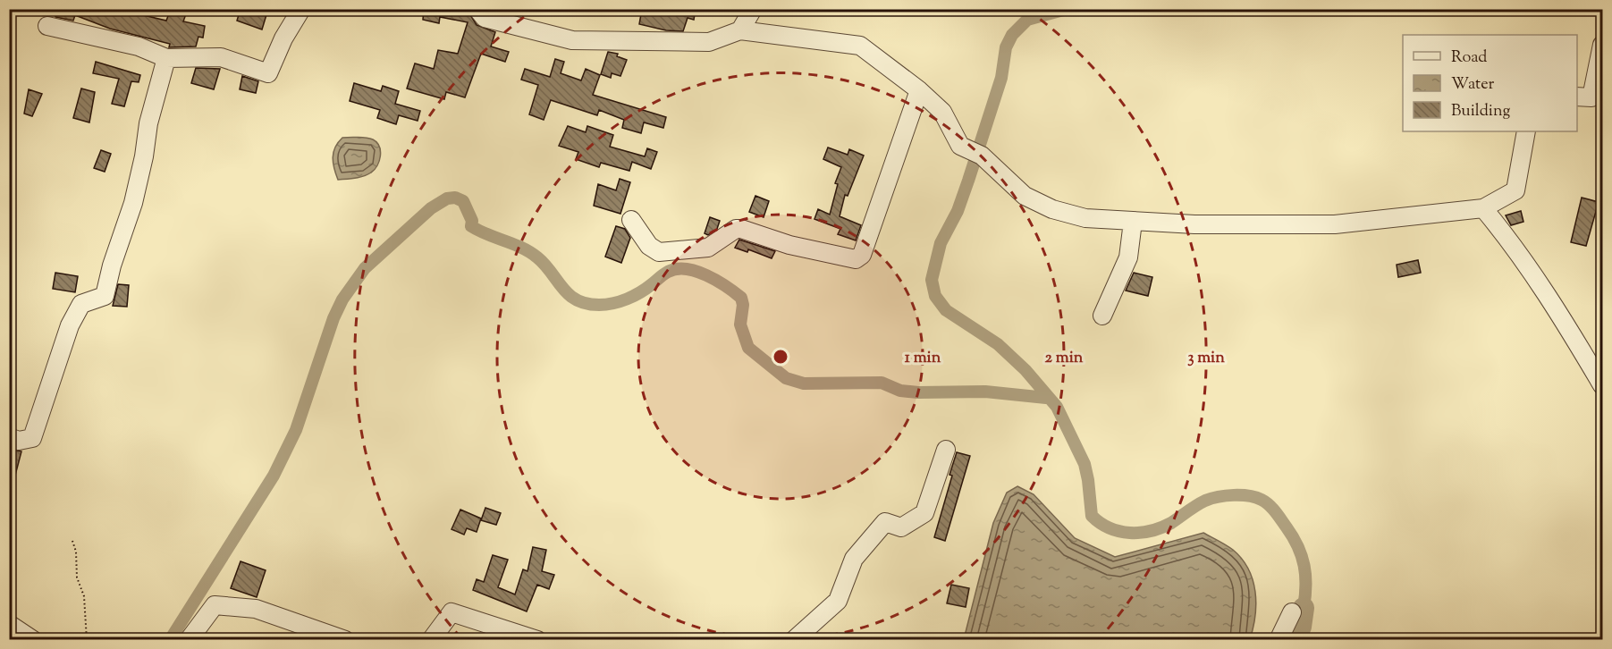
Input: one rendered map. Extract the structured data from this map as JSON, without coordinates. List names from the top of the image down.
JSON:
{
  "legend": ["Road", "Water", "Building"],
  "rings": ["1 min", "2 min", "3 min"]
}
